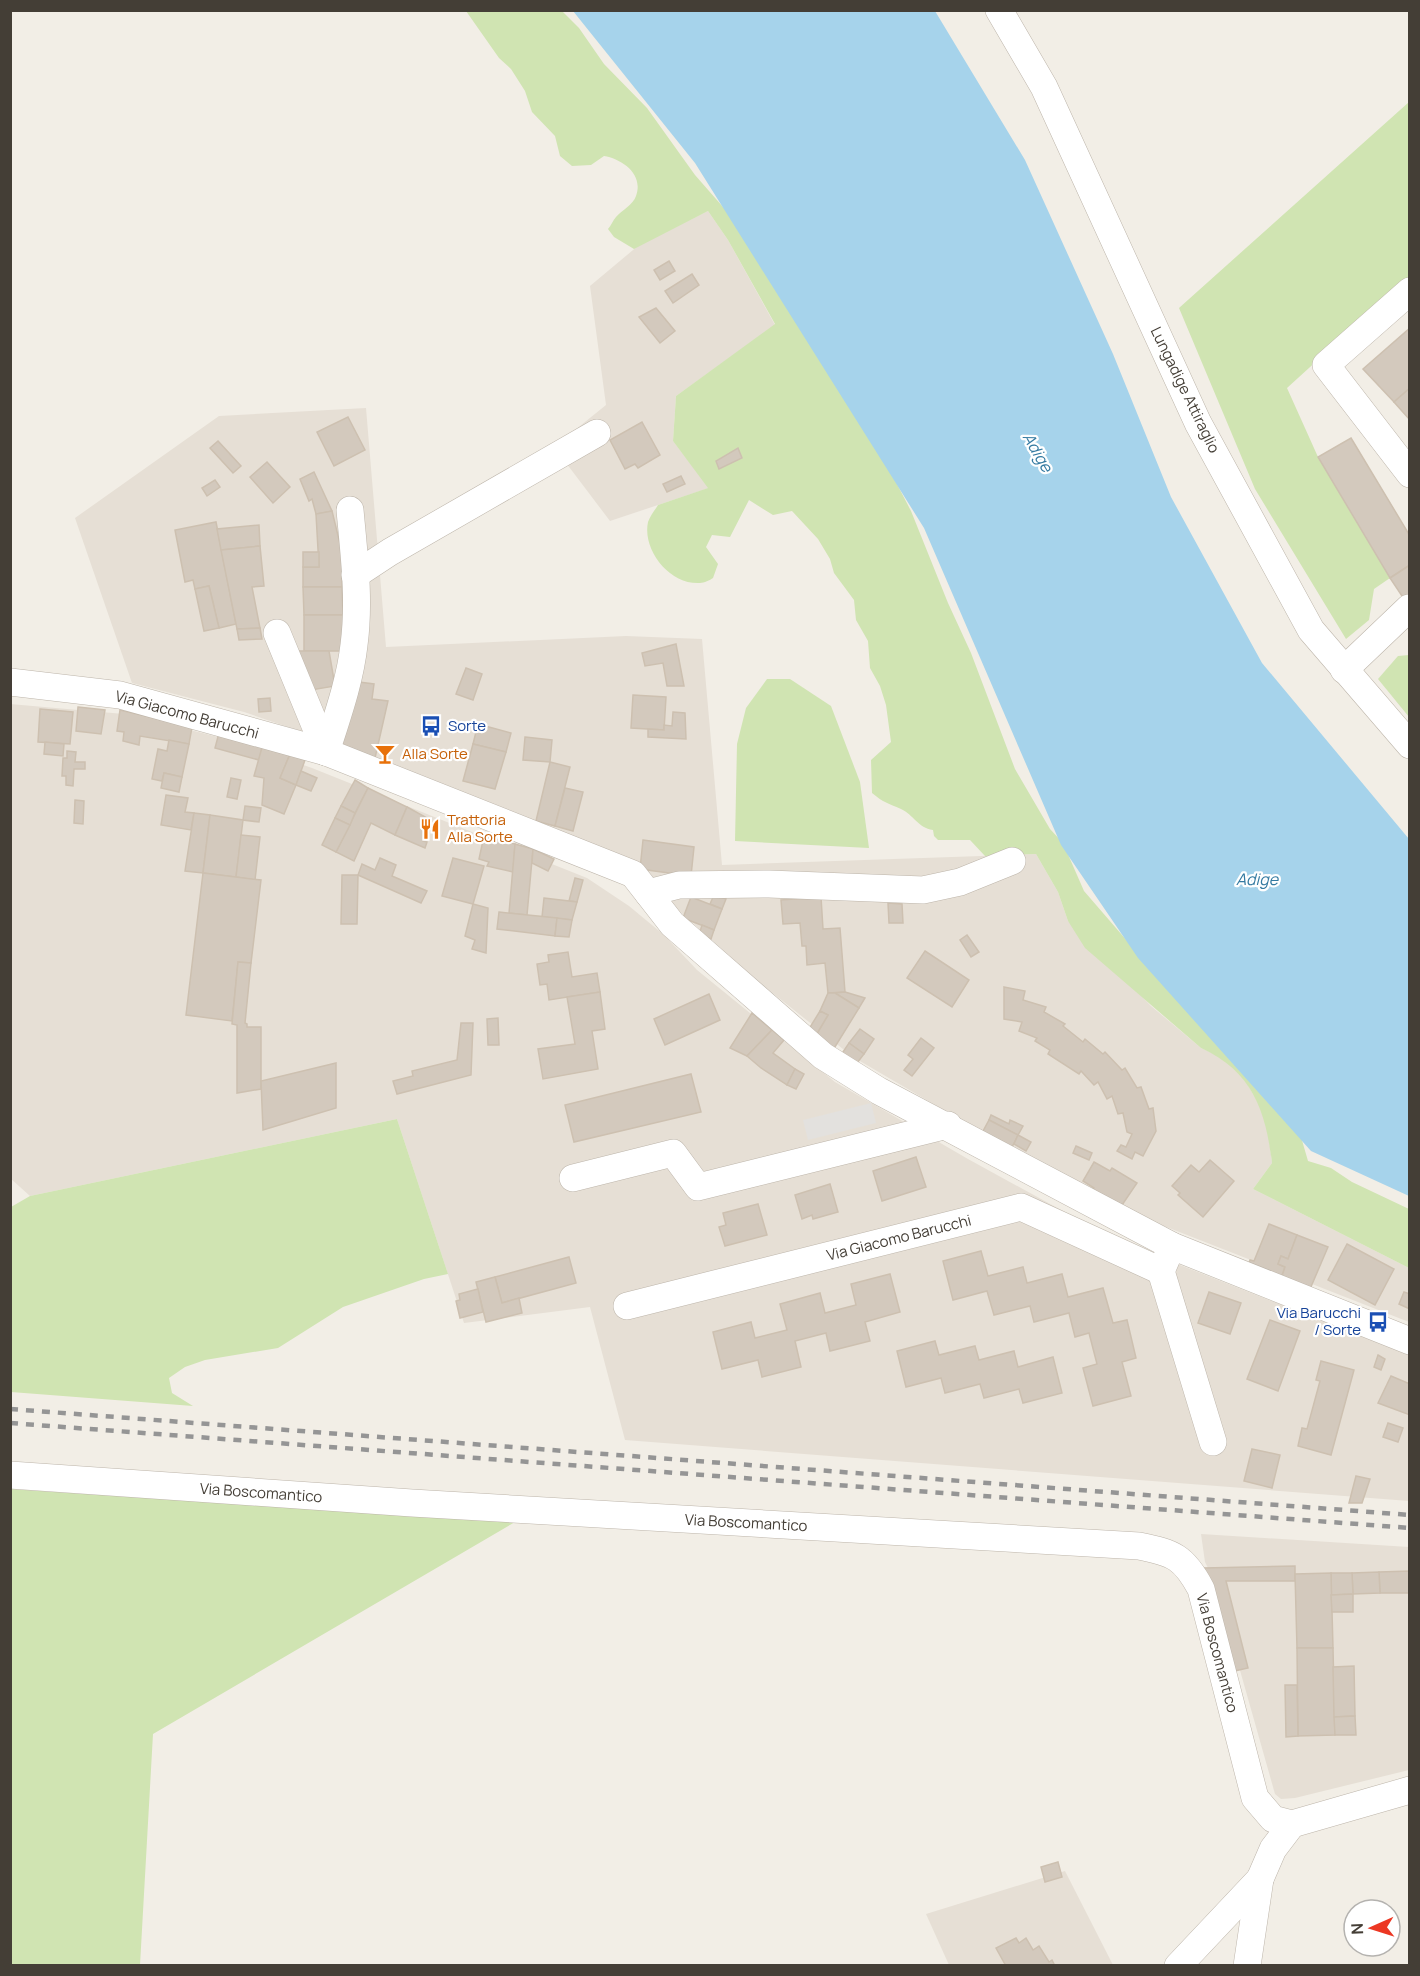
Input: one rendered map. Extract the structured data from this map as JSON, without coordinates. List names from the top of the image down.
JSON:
{
  "streets": {
    "street": ["Lungadige Attiraglio", "Via Giacomo Barucchi", "Via Boscomantico"]
  },
  "water": ["Adige"],
  "places": {
    "bus stop": ["Sorte", "Via Barucchi / Sorte"],
    "bar": ["Alla Sorte"],
    "restaurant": ["Trattoria Alla Sorte"]
  },
  "north": "left"
}
